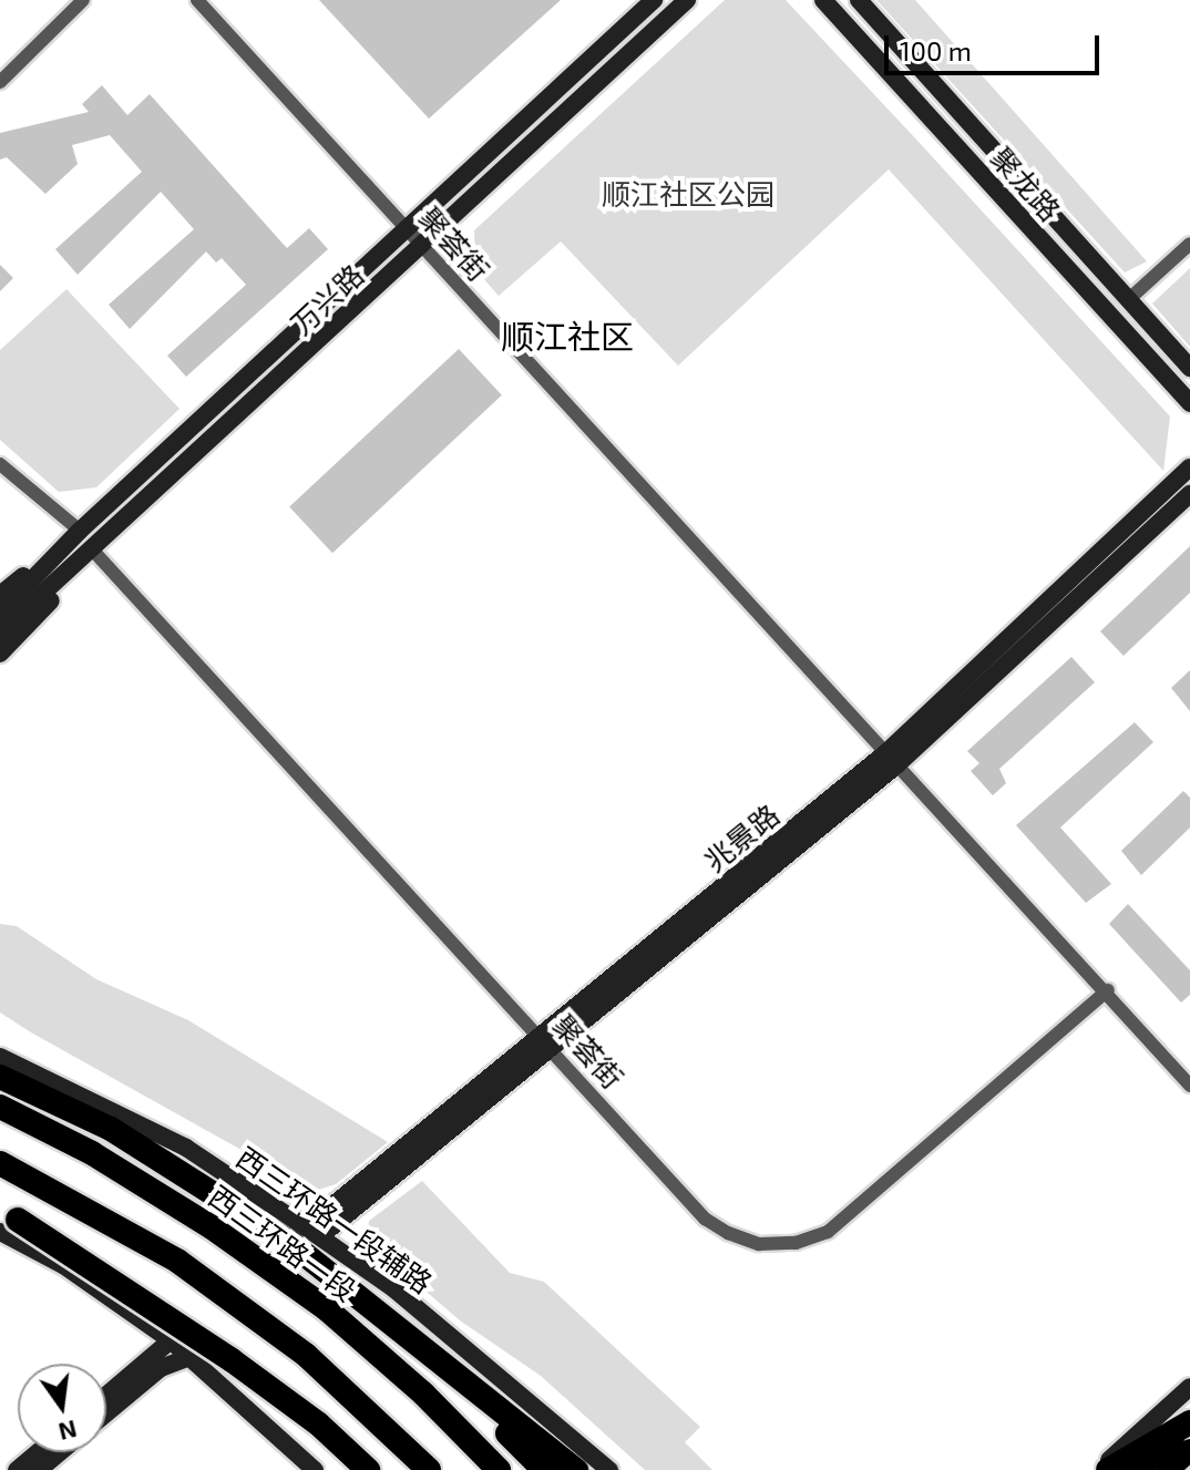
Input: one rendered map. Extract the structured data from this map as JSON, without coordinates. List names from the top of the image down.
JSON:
{
  "streets": {
    "highway": ["西三环路一段"],
    "main road": [
      "聚龙路",
      "万兴路",
      "兆景路",
      "西三环路一段辅路"
    ],
    "street": ["聚荟街"]
  },
  "crossings": [
    ["聚荟街", "万兴路"],
    ["聚荟街", "兆景路"],
    ["兆景路", "西三环路一段辅路"]
  ],
  "districts": ["顺江社区"],
  "parks": ["顺江社区公园"],
  "scale_bar": "100 m",
  "north": "bottom"
}
